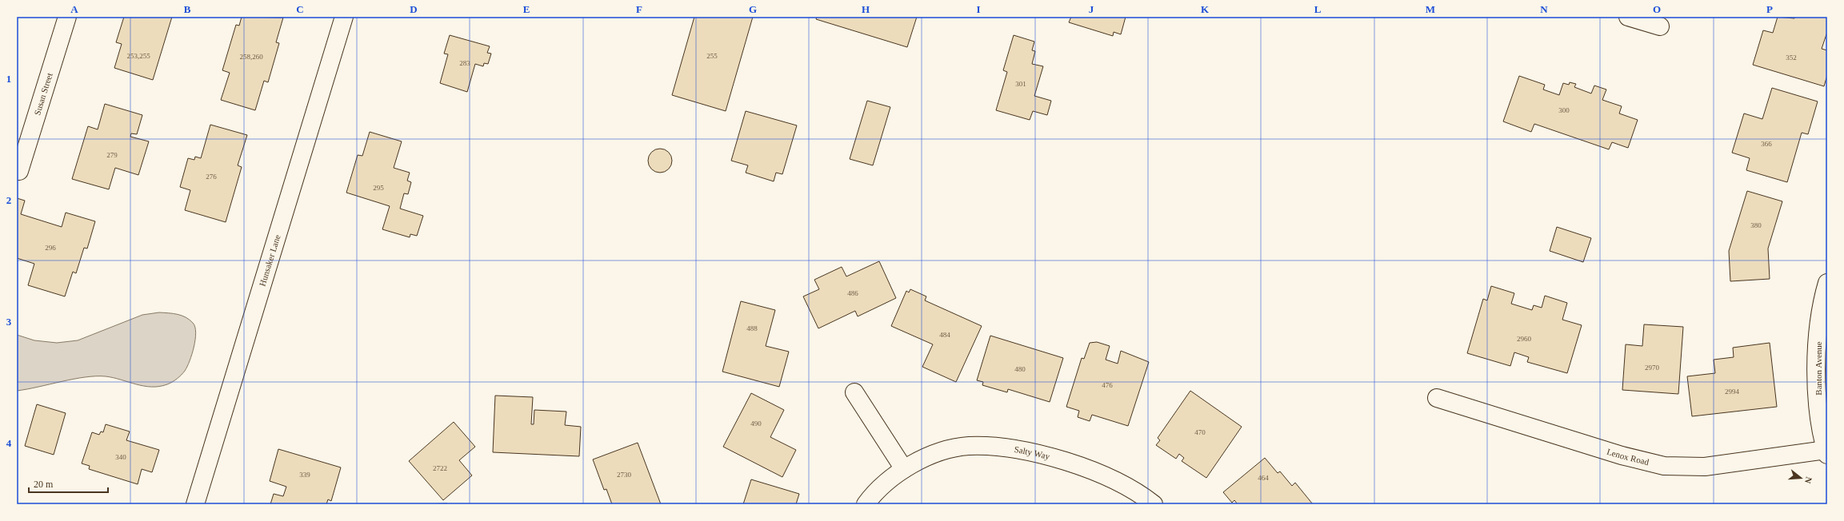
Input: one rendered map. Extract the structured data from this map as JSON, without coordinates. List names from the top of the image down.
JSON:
{
  "streets": {
    "street": [
      "Susan Street",
      "Hunsaker Lane",
      "Banton Avenue",
      "Salty Way",
      "Lenox Road"
    ]
  },
  "crossings": [
    ["Banton Avenue", "Lenox Road"]
  ],
  "house_numbers": [
    "253,255",
    "255",
    "258,260",
    "352",
    "283",
    "301",
    "300",
    "366",
    "279",
    "276",
    "295",
    "380",
    "296",
    "486",
    "488",
    "484",
    "2960",
    "2970",
    "480",
    "476",
    "2994",
    "490",
    "470",
    "340",
    "2722",
    "339",
    "2730",
    "464"
  ],
  "scale_bar": "20 m",
  "north": "right",
  "grid": {
    "columns": [
      "A",
      "B",
      "C",
      "D",
      "E",
      "F",
      "G",
      "H",
      "I",
      "J",
      "K",
      "L",
      "M",
      "N",
      "O",
      "P"
    ],
    "rows": [
      "1",
      "2",
      "3",
      "4"
    ]
  }
}
